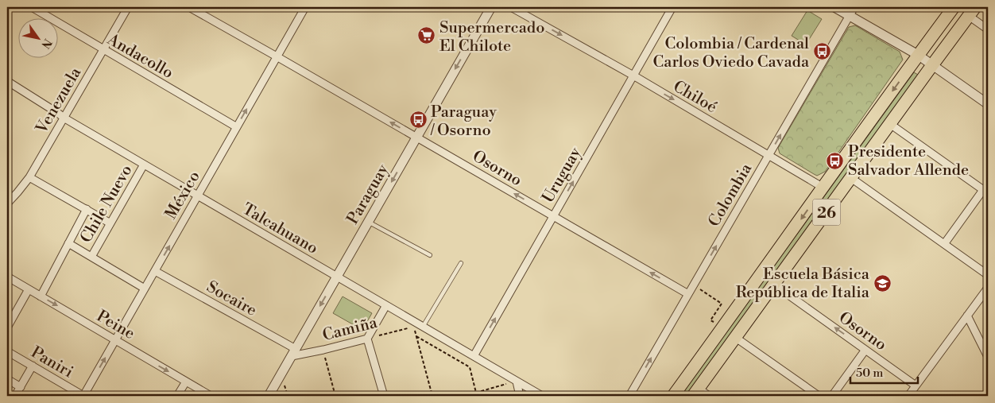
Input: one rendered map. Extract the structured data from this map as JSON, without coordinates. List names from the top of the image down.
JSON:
{
  "streets": {
    "highway": ["26"],
    "street": [
      "Andacollo",
      "Chiloé",
      "Venezuela",
      "Osorno",
      "Uruguay",
      "Paraguay",
      "México",
      "Colombia",
      "Chile Nuevo",
      "Talcahuano",
      "Socaire",
      "Peine",
      "Camiña",
      "Paniri"
    ]
  },
  "crossings": [
    ["Andacollo", "Venezuela"],
    ["Andacollo", "México"],
    ["Chiloé", "Uruguay"],
    ["Chiloé", "Colombia"],
    ["Chiloé", "26"],
    ["Venezuela", "Talcahuano"],
    ["Osorno", "Uruguay"],
    ["Osorno", "Paraguay"],
    ["Osorno", "México"],
    ["Osorno", "Colombia"],
    ["Osorno", "26"],
    ["Uruguay", "Talcahuano"],
    ["Paraguay", "Talcahuano"],
    ["Paraguay", "Socaire"],
    ["Paraguay", "Camiña"],
    ["México", "Talcahuano"],
    ["México", "Socaire"],
    ["México", "Peine"],
    ["México", "Paniri"],
    ["Chile Nuevo", "Talcahuano"],
    ["Chile Nuevo", "Peine"],
    ["Socaire", "Camiña"]
  ],
  "one_way": [
    "Chiloé",
    "Osorno",
    "Uruguay",
    "Paraguay",
    "México",
    "Colombia"
  ],
  "places": {
    "supermarket": ["Supermercado El Chilote"],
    "bus stop": ["Colombia / Cardenal Carlos Oviedo Cavada", "Paraguay / Osorno", "Presidente Salvador Allende"],
    "school or university": ["Escuela Básica República de Italia"]
  },
  "scale_bar": "50 m",
  "north": "bottom right"
}
